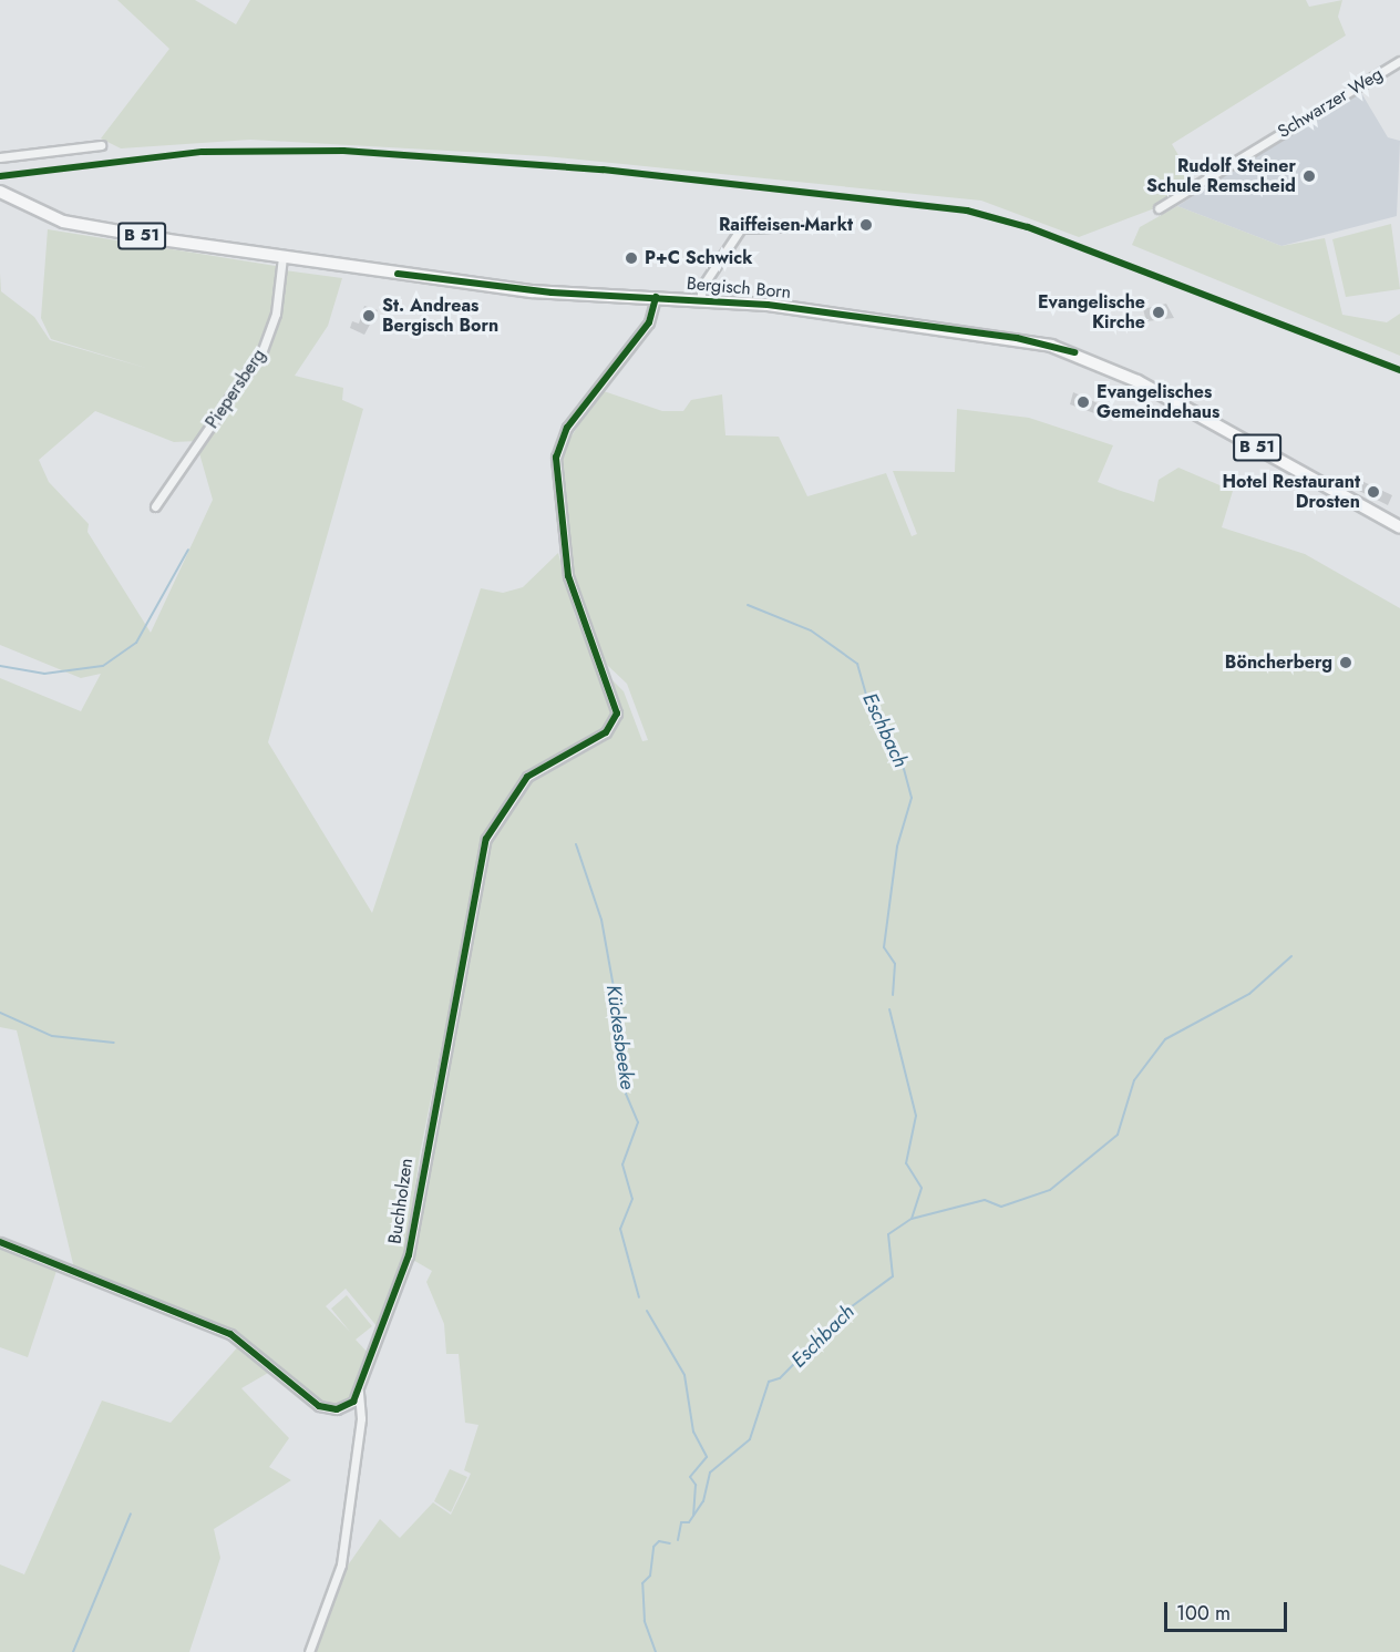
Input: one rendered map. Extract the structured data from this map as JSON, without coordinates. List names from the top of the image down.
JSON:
{
  "streets": {
    "main road": ["B 51", "Bergisch Born"],
    "street": ["Schwarzer Weg", "Piepersberg", "Buchholzen"]
  },
  "crossings": [
    ["Bergisch Born", "Piepersberg"],
    ["Bergisch Born", "Buchholzen"]
  ],
  "water": ["Eschbach", "Kückesbeeke"],
  "places": [
    "Rudolf Steiner Schule Remscheid",
    "Raiffeisen-Markt",
    "P+C Schwick",
    "Evangelische Kirche",
    "St. Andreas Bergisch Born",
    "Evangelisches Gemeindehaus",
    "Hotel Restaurant Drosten",
    "Böncherberg"
  ],
  "scale_bar": "100 m"
}
